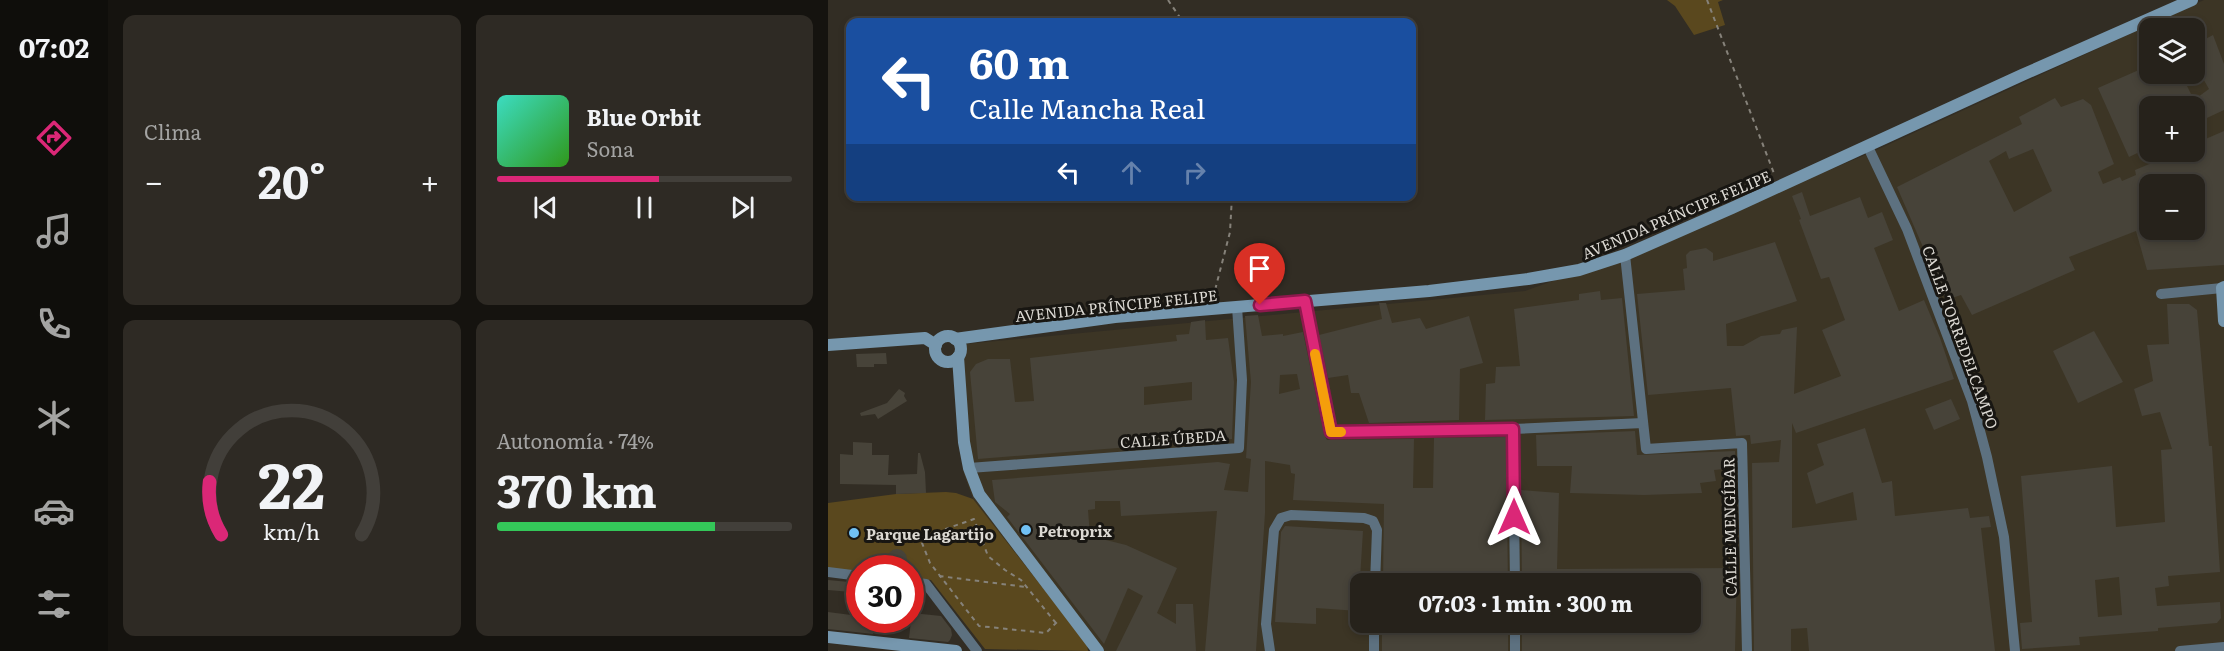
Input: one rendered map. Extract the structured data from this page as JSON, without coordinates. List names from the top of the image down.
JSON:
{
  "streets": {
    "main road": ["AVENIDA PRÍNCIPE FELIPE"],
    "street": ["CALLE TORREDELCAMPO", "CALLE ÚBEDA", "CALLE MENGÍBAR"]
  },
  "crossings": [
    ["AVENIDA PRÍNCIPE FELIPE", "CALLE TORREDELCAMPO"],
    ["AVENIDA PRÍNCIPE FELIPE", "CALLE ÚBEDA"],
    ["AVENIDA PRÍNCIPE FELIPE", "CALLE MENGÍBAR"]
  ],
  "places": ["Petroprix", "Parque Lagartijo"],
  "page": {
    "tabs": "07:02",
    "tile": [
      "Clima",
      ["Autonomía · 74%", "370 km"]
    ],
    "map_buttons": ["+", "−"],
    "turn": ["60 m", "Calle Mancha Real"],
    "song": ["Blue Orbit", "Sona"],
    "heat": ["−", "20°", "+"],
    "limit": "30",
    "trip": "07:03 · 1 min · 300 m",
    "gauge": ["22", "km/h"]
  }
}
